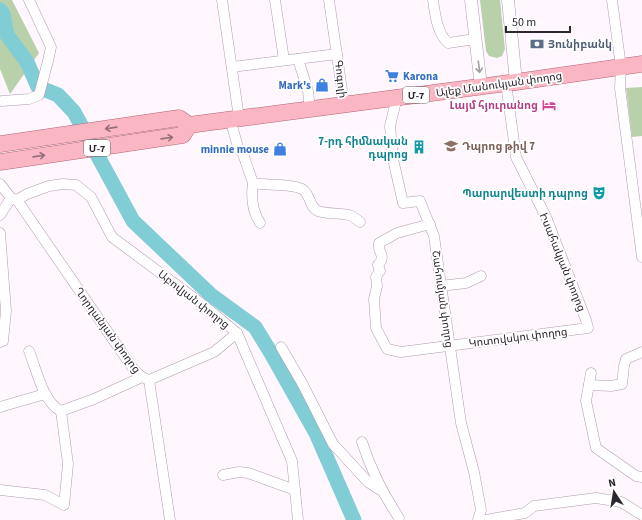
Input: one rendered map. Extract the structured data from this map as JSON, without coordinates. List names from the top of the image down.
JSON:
{
  "streets": {
    "main road": ["Ալեք Մանուկյան փողոց", "Մ-7"],
    "street": [
      "Գոգոլի",
      "Իսահակյան փողոց",
      "Աբովյան փողոց",
      "Շահումյան փողոց",
      "Ղորղանյան փողոց",
      "Կոտովսկու փողոց"
    ]
  },
  "crossings": [
    ["Գոգոլի", "Ալեք Մանուկյան փողոց"],
    ["Ալեք Մանուկյան փողոց", "Մ-7"],
    ["Ալեք Մանուկյան փողոց", "Իսահակյան փողոց"],
    ["Ալեք Մանուկյան փողոց", "Շահումյան փողոց"],
    ["Իսահակյան փողոց", "Կոտովսկու փողոց"],
    ["Աբովյան փողոց", "Ղորղանյան փողոց"],
    ["Շահումյան փողոց", "Կոտովսկու փողոց"]
  ],
  "places": {
    "bank": ["Յունիբանկ"],
    "supermarket": ["Karona"],
    "shop": ["Mark's", "minnie mouse"],
    "hotel": ["Լայմ հյուրանոց"],
    "school or university": ["Դպրոց թիվ 7"],
    "building": ["7-րդ հիմնական դպրոց"],
    "theatre": ["Պարարվեստի դպրոց"]
  },
  "scale_bar": "50 m",
  "north": "top"
}
